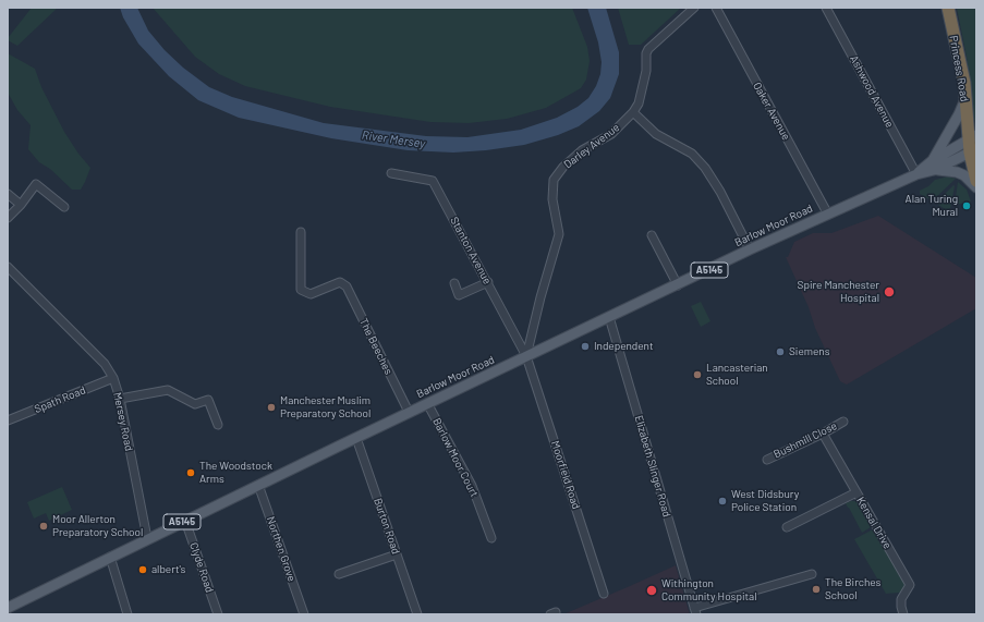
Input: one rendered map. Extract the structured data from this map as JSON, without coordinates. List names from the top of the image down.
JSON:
{
  "streets": {
    "highway": ["Princess Road"],
    "main road": ["Barlow Moor Road", "A5145"],
    "street": [
      "Ashwood Avenue",
      "Oaker Avenue",
      "Darley Avenue",
      "Stanton Avenue",
      "The Beeches",
      "Spath Road",
      "Mersey Road",
      "Bushmill Close",
      "Barlow Moor Court",
      "Elizabeth Slinger Road",
      "Moorfield Road",
      "Kensal Drive",
      "Burton Road",
      "Northen Grove",
      "Clyde Road"
    ]
  },
  "crossings": [
    ["Princess Road", "Barlow Moor Road"],
    ["Princess Road", "A5145"],
    ["Ashwood Avenue", "Barlow Moor Road"],
    ["Oaker Avenue", "Barlow Moor Road"],
    ["Darley Avenue", "Barlow Moor Road"],
    ["Darley Avenue", "Stanton Avenue"],
    ["Darley Avenue", "Moorfield Road"],
    ["Barlow Moor Road", "Stanton Avenue"],
    ["Barlow Moor Road", "A5145"],
    ["Barlow Moor Road", "The Beeches"],
    ["Barlow Moor Road", "Mersey Road"],
    ["Barlow Moor Road", "Barlow Moor Court"],
    ["Barlow Moor Road", "Elizabeth Slinger Road"],
    ["Barlow Moor Road", "Moorfield Road"],
    ["Barlow Moor Road", "Burton Road"],
    ["Barlow Moor Road", "Northen Grove"],
    ["Barlow Moor Road", "Clyde Road"],
    ["Stanton Avenue", "Moorfield Road"],
    ["Spath Road", "Mersey Road"],
    ["Bushmill Close", "Kensal Drive"]
  ],
  "water": ["River Mersey"],
  "places": [
    "Alan Turing Mural",
    "Spire Manchester Hospital",
    "Independent",
    "Siemens",
    "Lancasterian School",
    "Manchester Muslim Preparatory School",
    "The Woodstock Arms",
    "West Didsbury Police Station",
    "Moor Allerton Preparatory School",
    "albert's",
    "The Birches School",
    "Withington Community Hospital"
  ]
}
